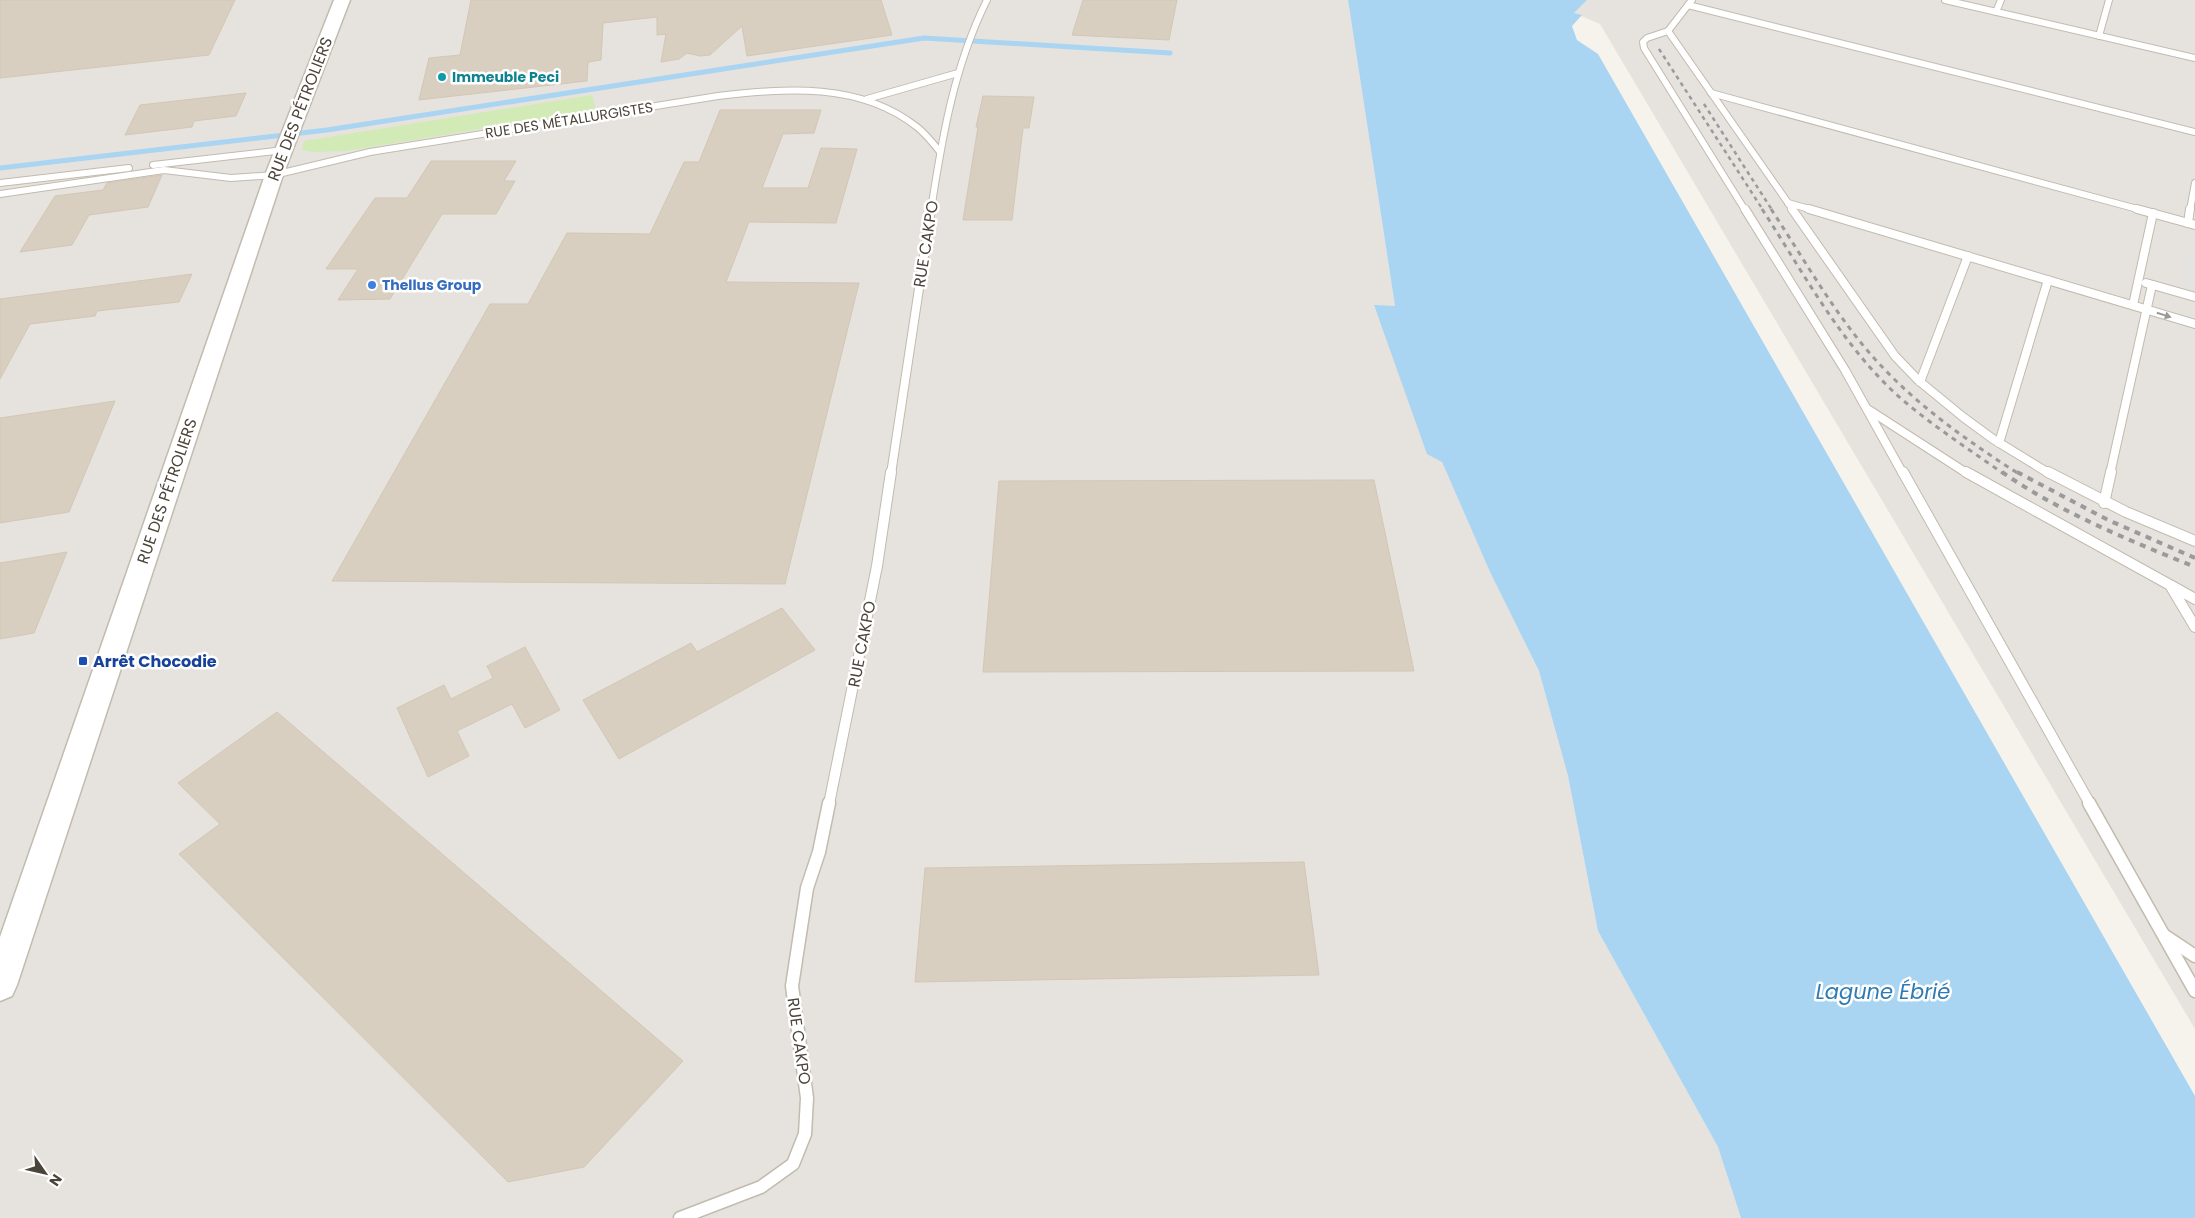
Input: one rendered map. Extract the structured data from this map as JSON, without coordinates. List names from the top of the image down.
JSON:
{
  "streets": {
    "street": ["RUE DES PÉTROLIERS"],
    "lane": ["RUE DES MÉTALLURGISTES", "RUE CAKPO"]
  },
  "crossings": [
    ["RUE DES PÉTROLIERS", "RUE DES MÉTALLURGISTES"],
    ["RUE DES MÉTALLURGISTES", "RUE CAKPO"]
  ],
  "water": ["Lagune Ébrié"],
  "places": {
    "other": ["Immeuble Peci", "Thellus Group"],
    "transit": ["Arrêt Chocodie"]
  },
  "north": "bottom right"
}
